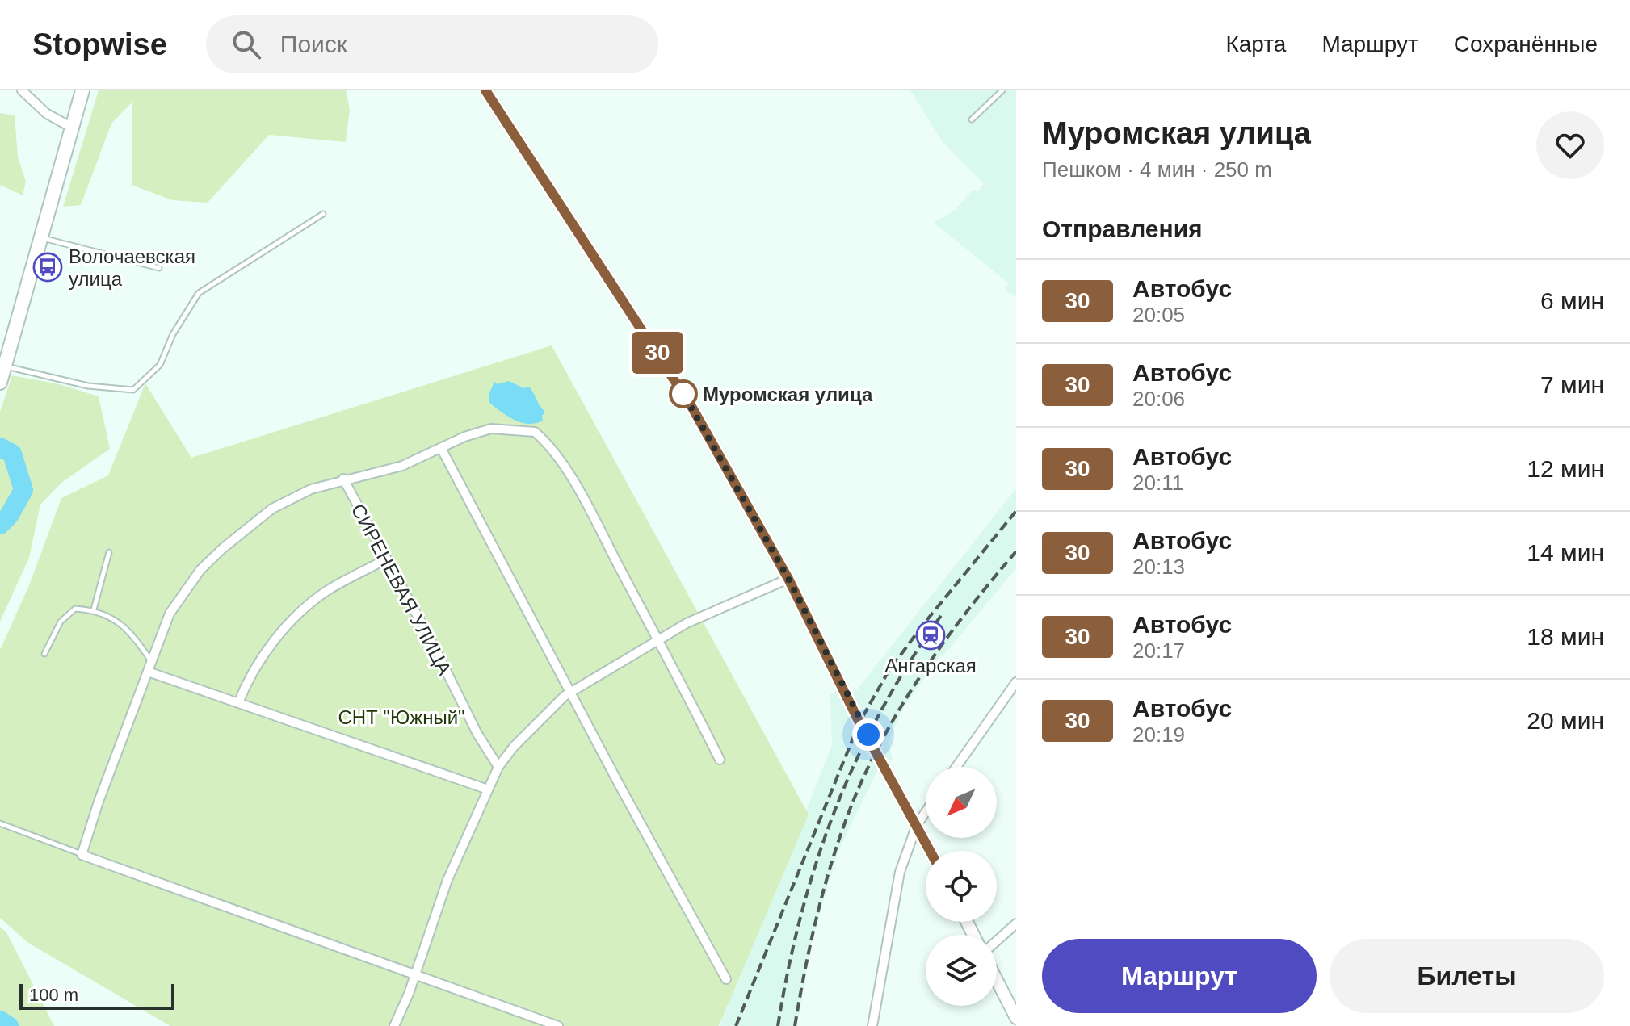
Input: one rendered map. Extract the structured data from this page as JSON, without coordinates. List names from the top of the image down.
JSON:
{
  "streets": {
    "street": ["СИРЕНЕВАЯ УЛИЦА"]
  },
  "parks": ["СНТ \"Южный\""],
  "places": {
    "bus stop": ["Волочаевская улица"],
    "other": ["Муромская улица"],
    "station": ["Ангарская"]
  },
  "lines": ["bus line 30"],
  "scale_bar": "100 m",
  "north": "bottom left",
  "page": {
    "header": "Stopwise",
    "search": "Поиск",
    "nav": ["Карта", "Маршрут", "Сохранённые"],
    "on_map": "30",
    "heading": [
      ["Муромская улица", "Пешком · 4 мин · 250 m"],
      "Отправления"
    ],
    "list": [
      {
        "mark": "30",
        "name": "Автобус",
        "note": "20:05",
        "value": "6 мин"
      },
      {
        "mark": "30",
        "name": "Автобус",
        "note": "20:06",
        "value": "7 мин"
      },
      {
        "mark": "30",
        "name": "Автобус",
        "note": "20:11",
        "value": "12 мин"
      },
      {
        "mark": "30",
        "name": "Автобус",
        "note": "20:13",
        "value": "14 мин"
      },
      {
        "mark": "30",
        "name": "Автобус",
        "note": "20:17",
        "value": "18 мин"
      },
      {
        "mark": "30",
        "name": "Автобус",
        "note": "20:19",
        "value": "20 мин"
      }
    ],
    "buttons": ["Маршрут", "Билеты"],
    "scale": "100 m"
  }
}
